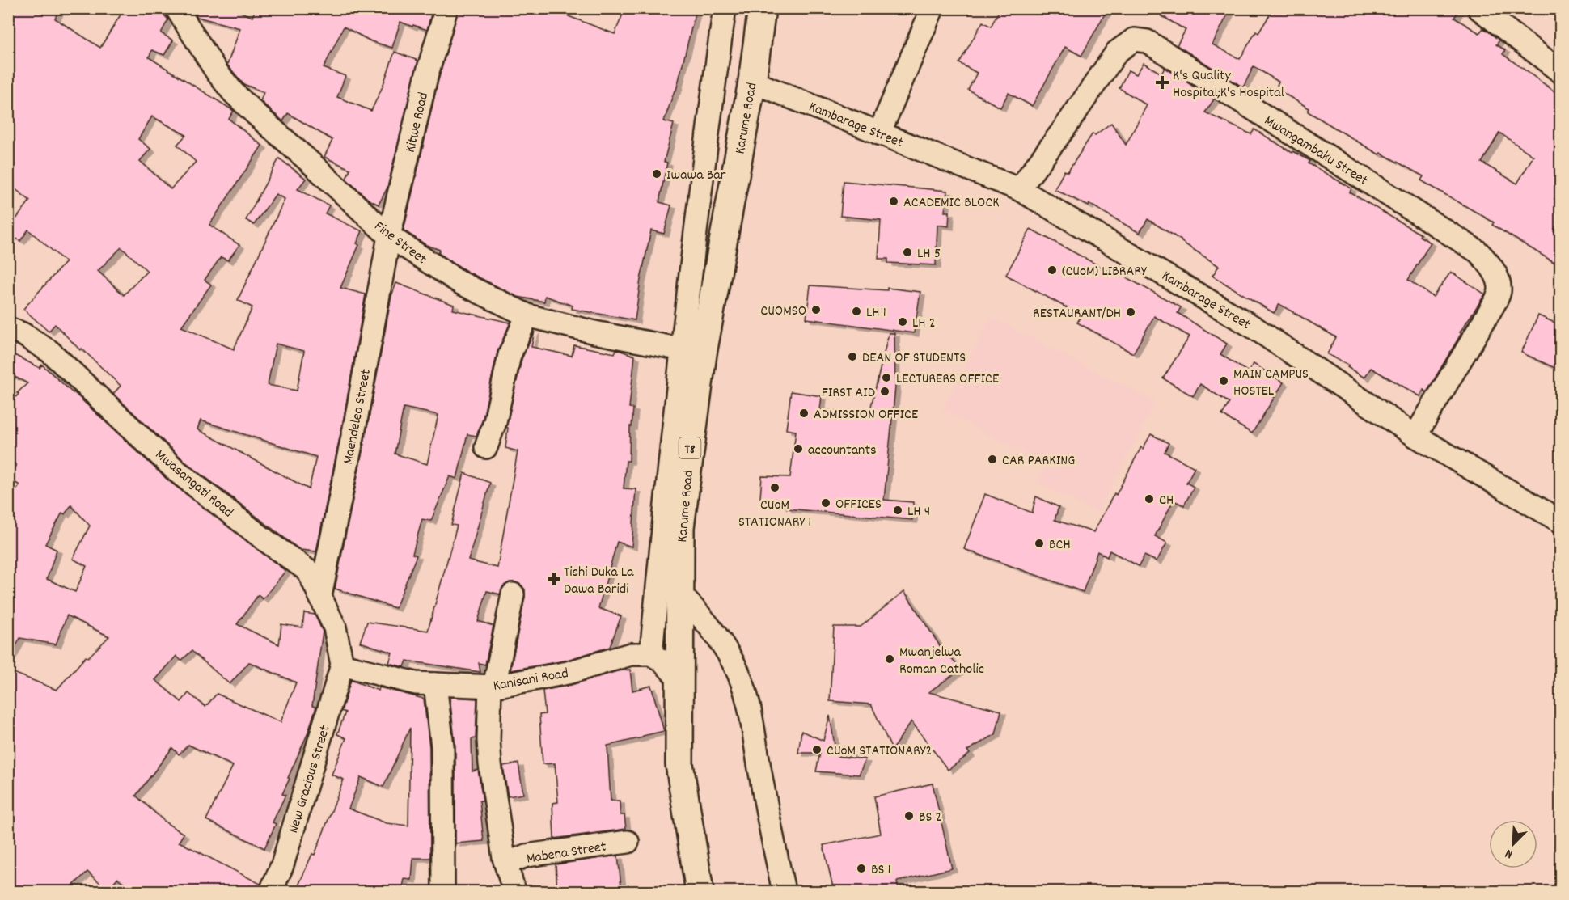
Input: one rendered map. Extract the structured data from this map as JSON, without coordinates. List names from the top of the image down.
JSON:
{
  "streets": {
    "highway": ["Karume Road", "T8"],
    "street": [
      "Kitwe Road",
      "Kambarage Street",
      "Mwangambaku Street",
      "Fine Street",
      "Maendeleo Street",
      "Mwasangati Road",
      "Kanisani Road",
      "New Gracious Street",
      "Mabena Street"
    ]
  },
  "crossings": [
    ["Karume Road", "Kambarage Street"],
    ["Karume Road", "Fine Street"],
    ["Kitwe Road", "Fine Street"],
    ["Kitwe Road", "Maendeleo Street"],
    ["Kambarage Street", "Mwangambaku Street"],
    ["Fine Street", "Maendeleo Street"],
    ["Maendeleo Street", "Mwasangati Road"],
    ["Mwasangati Road", "Kanisani Road"],
    ["Mwasangati Road", "New Gracious Street"],
    ["Kanisani Road", "New Gracious Street"]
  ],
  "places": {
    "health": ["K's Quality Hospital;K's Hospital", "Tishi Duka La Dawa Baridi"],
    "other": [
      "Iwawa Bar",
      "ACADEMIC BLOCK",
      "LH 5",
      "(CUoM) LIBRARY",
      "CUOMSO",
      "LH 1",
      "RESTAURANT/DH",
      "LH 2",
      "DEAN OF STUDENTS",
      "LECTURERS OFFICE",
      "MAIN CAMPUS HOSTEL",
      "FIRST AID",
      "ADMISSION OFFICE",
      "accountants",
      "CAR PARKING",
      "CUoM STATIONARY 1",
      "CH",
      "OFFICES",
      "LH 4",
      "BCH",
      "Mwanjelwa Roman Catholic",
      "CUoM STATIONARY2",
      "BS 2",
      "BS 1"
    ]
  },
  "north": "bottom left"
}
